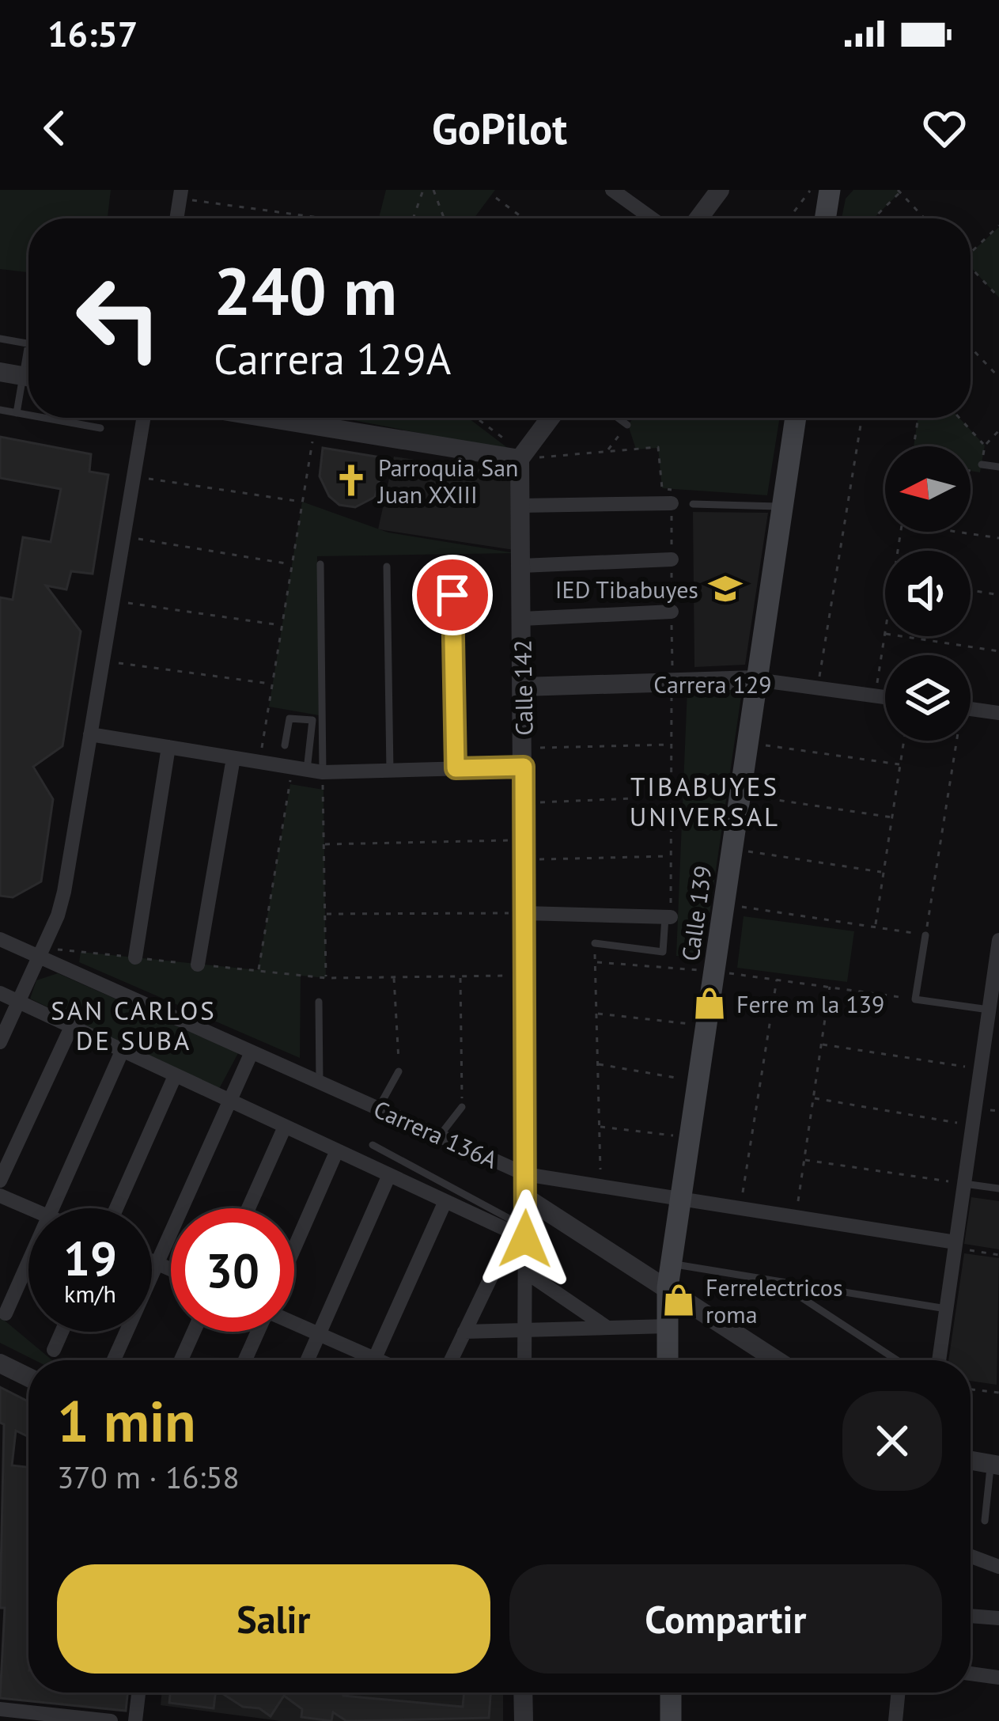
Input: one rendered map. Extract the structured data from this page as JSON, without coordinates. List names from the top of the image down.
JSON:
{
  "streets": {
    "main road": ["Calle 139"],
    "street": ["Carrera 129", "Calle 142", "Carrera 136A"]
  },
  "crossings": [
    ["Carrera 129", "Calle 142"],
    ["Carrera 129", "Calle 139"],
    ["Calle 142", "Carrera 136A"],
    ["Calle 139", "Carrera 136A"]
  ],
  "districts": ["TIBABUYES UNIVERSAL", "SAN CARLOS DE SUBA"],
  "places": {
    "church": ["Parroquia San Juan XXIII"],
    "school or university": ["IED Tibabuyes"],
    "shop": ["Ferre m la 139", "Ferrelectricos roma"]
  },
  "north": "left",
  "page": {
    "status": "16:57",
    "header": "GoPilot",
    "turn": ["240 m", "Carrera 129A"],
    "speed": "19 km/h",
    "limit": "30",
    "heading": ["1 min", "370 m · 16:58"],
    "buttons": ["Salir", "Compartir"]
  }
}
